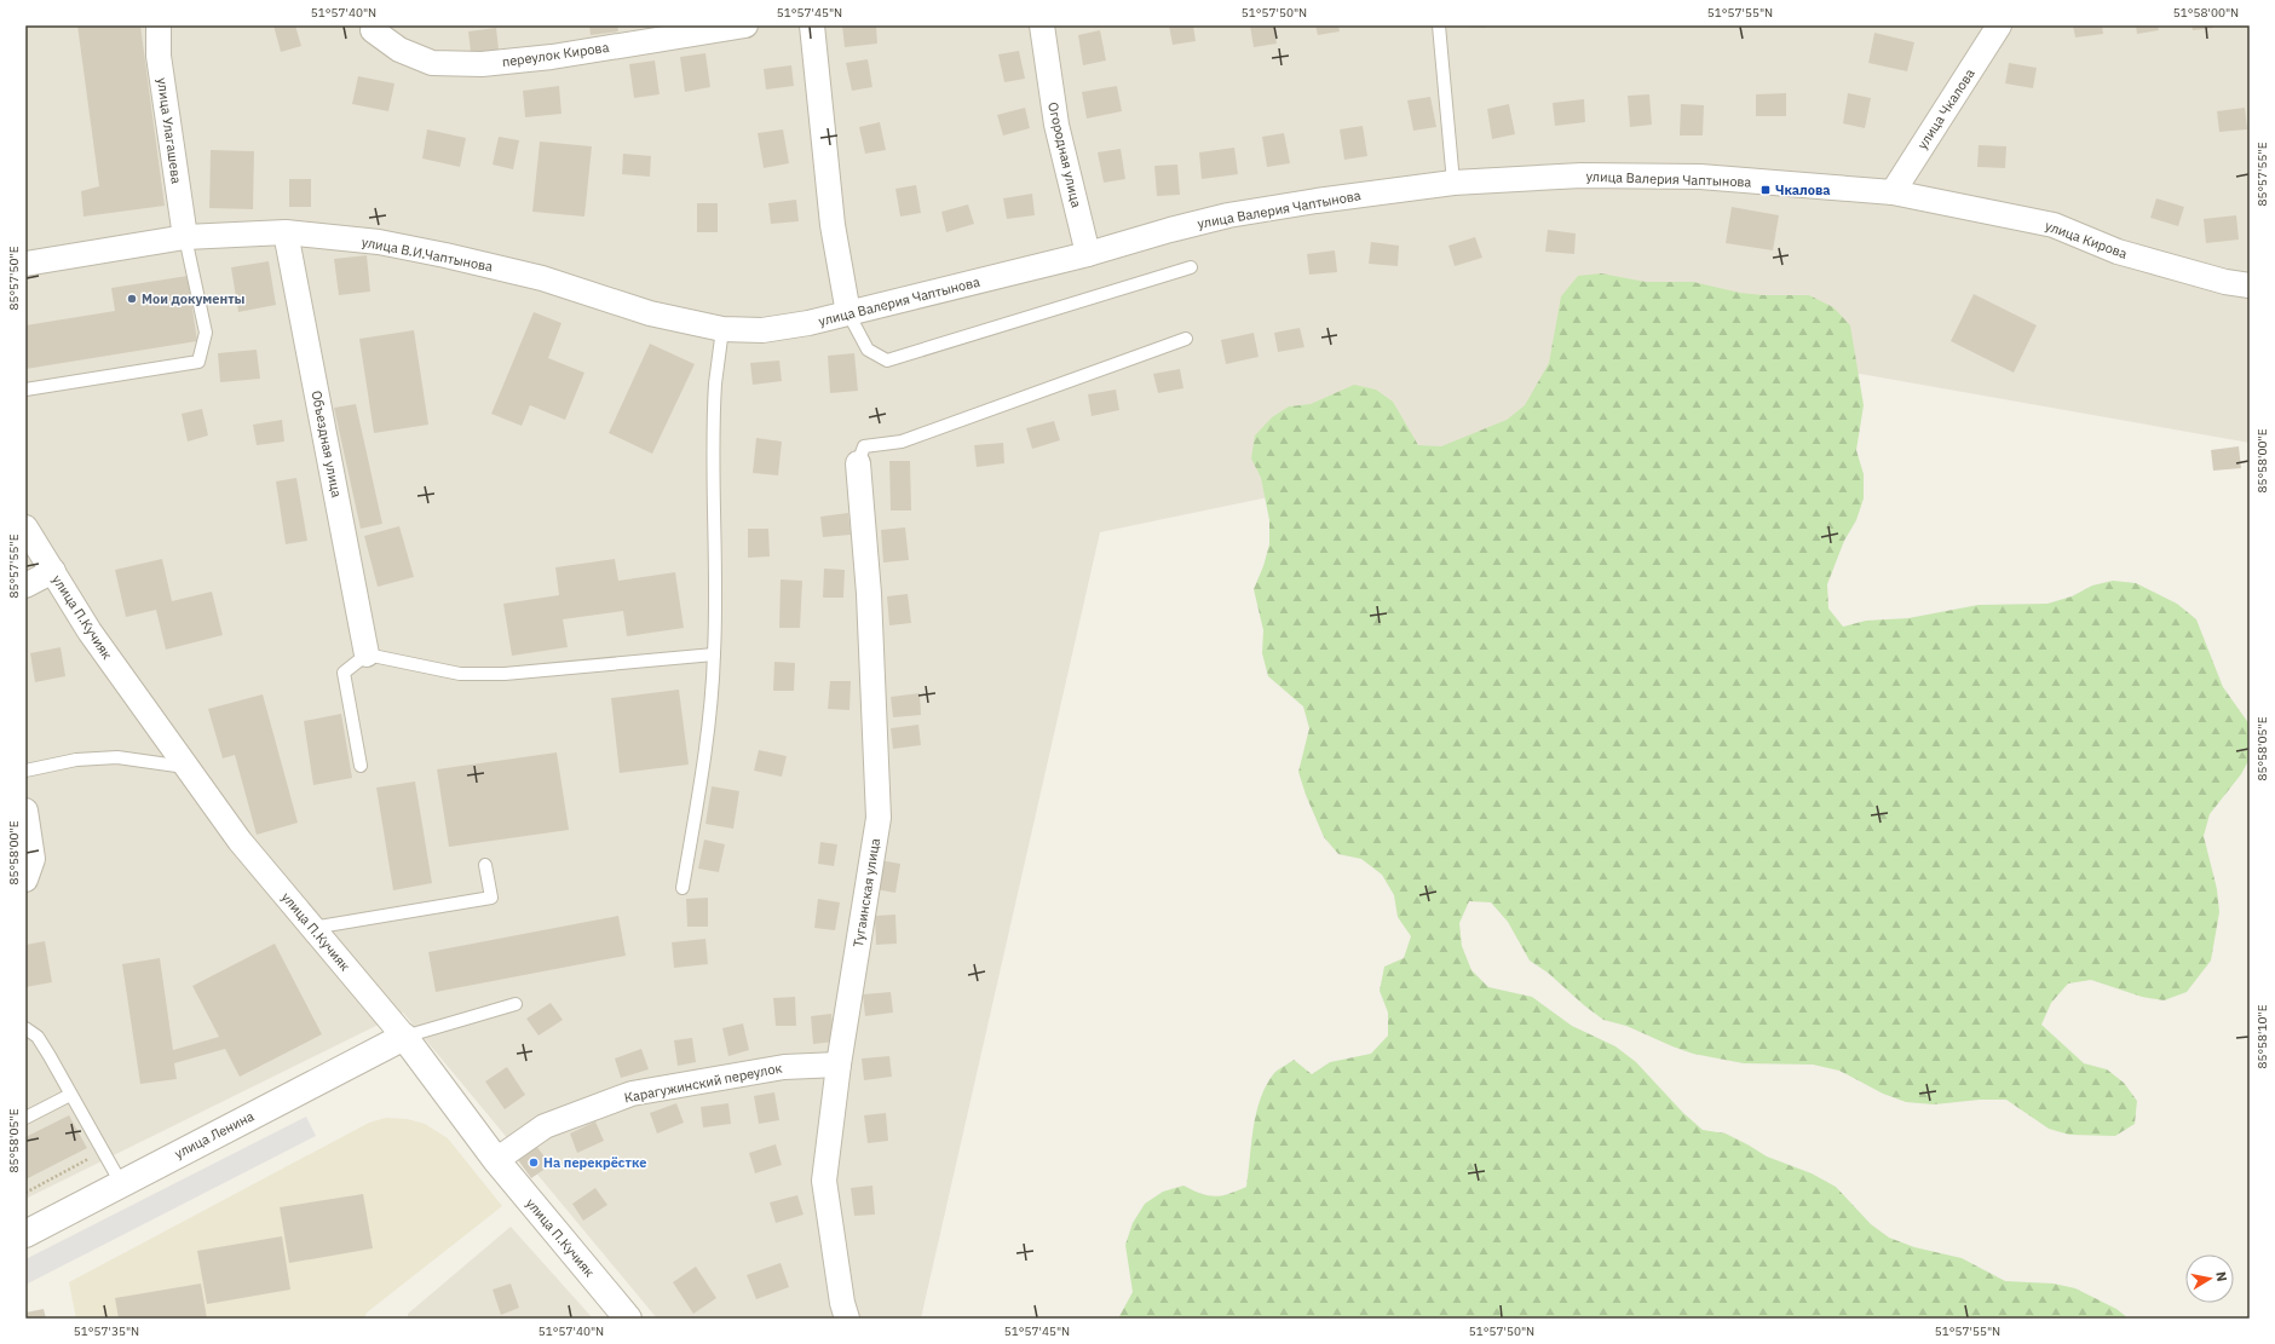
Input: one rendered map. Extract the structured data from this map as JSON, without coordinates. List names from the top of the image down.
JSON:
{
  "streets": {
    "street": [
      "переулок Кирова",
      "улица Чкалова",
      "улица Улагашева",
      "Огородная улица",
      "улица Валерия Чаптынова",
      "улица Кирова",
      "улица В.И.Чаптынова",
      "Объездная улица",
      "улица П.Кучияк",
      "Тугаинская улица",
      "Карагужинский переулок",
      "улица Ленина"
    ]
  },
  "crossings": [
    ["улица Чкалова", "улица Валерия Чаптынова"],
    ["улица Чкалова", "улица Кирова"],
    ["улица Улагашева", "улица В.И.Чаптынова"],
    ["Огородная улица", "улица Валерия Чаптынова"],
    ["улица Валерия Чаптынова", "улица Кирова"],
    ["улица Валерия Чаптынова", "улица В.И.Чаптынова"],
    ["улица В.И.Чаптынова", "Объездная улица"],
    ["улица П.Кучияк", "Карагужинский переулок"],
    ["улица П.Кучияк", "улица Ленина"],
    ["Тугаинская улица", "Карагужинский переулок"]
  ],
  "places": {
    "transit": ["Чкалова"],
    "other": ["Мои документы", "На перекрёстке"]
  },
  "north": "right",
  "coordinates": [
    "51°57'40\"N",
    "51°57'45\"N",
    "51°57'50\"N",
    "51°57'55\"N",
    "51°58'00\"N",
    "85°57'55\"E",
    "85°57'50\"E",
    "85°58'00\"E",
    "85°58'05\"E",
    "85°58'10\"E",
    "51°57'35\"N"
  ]
}
